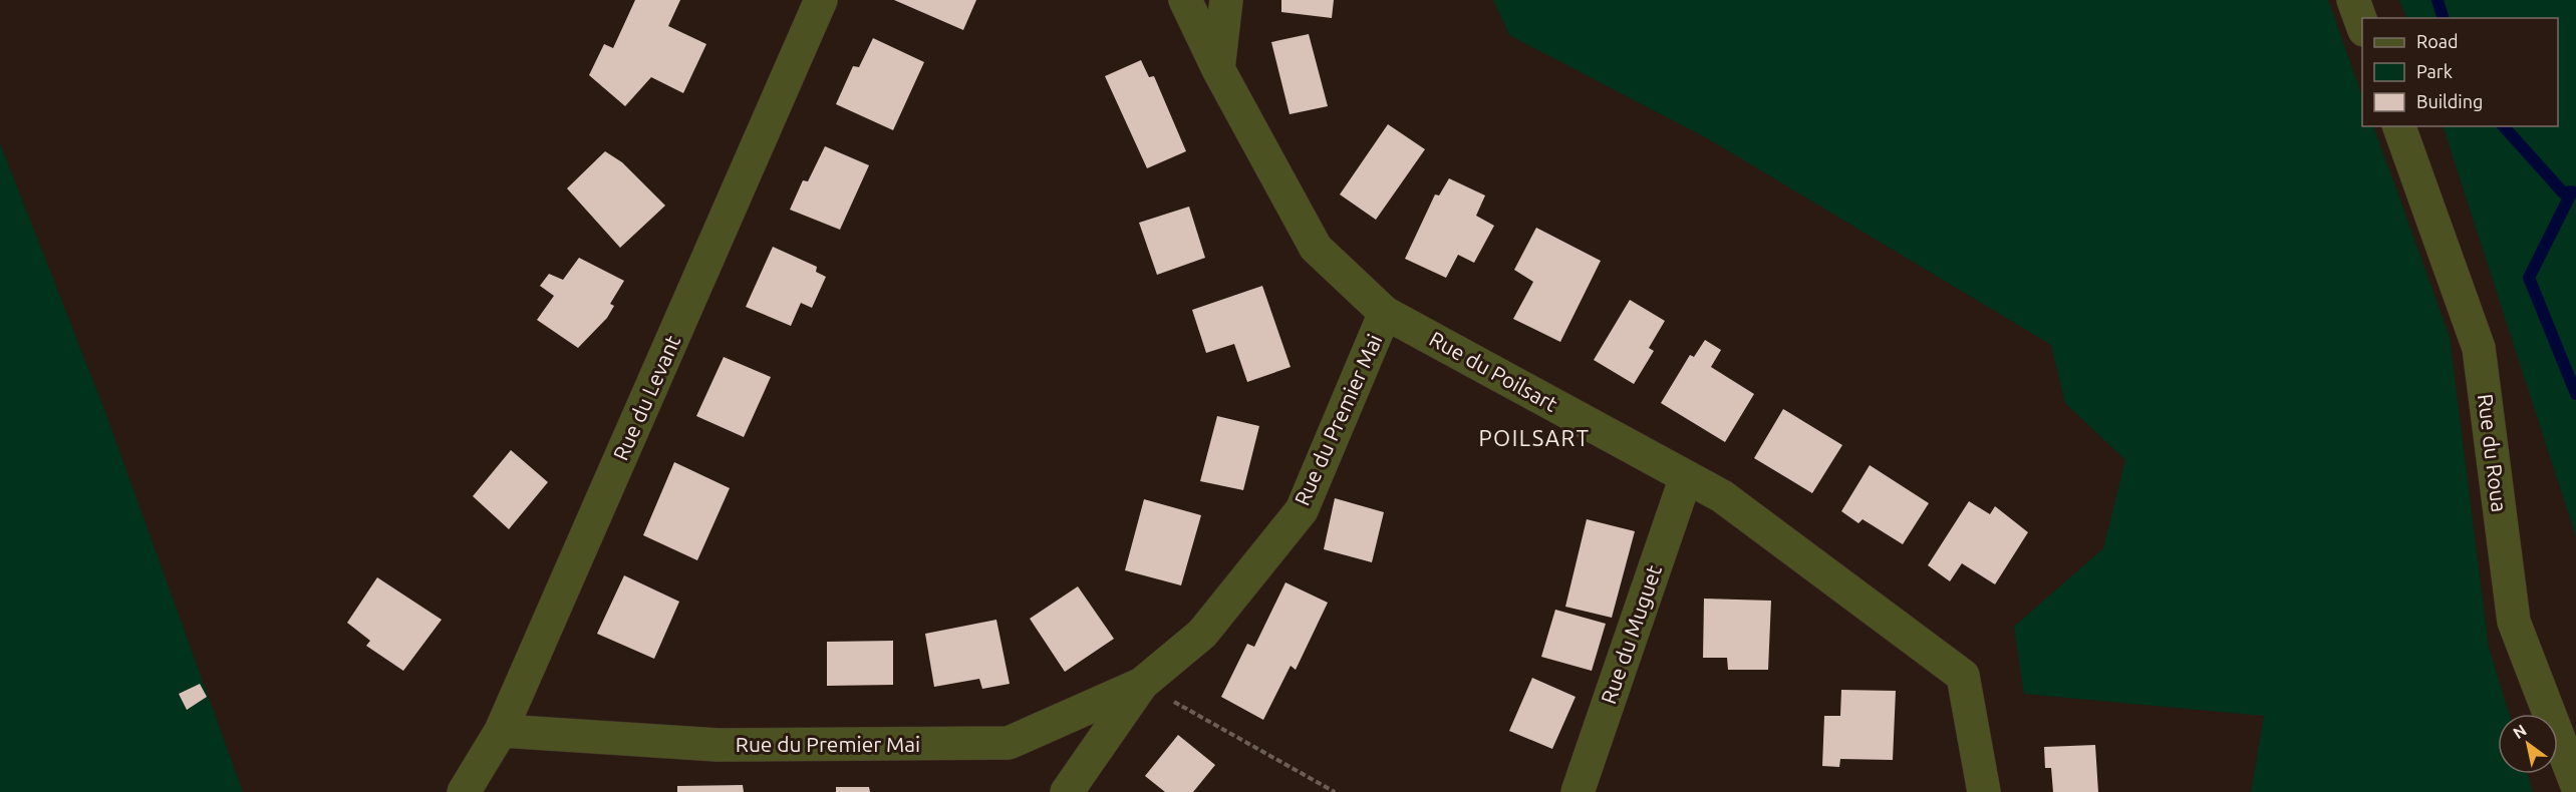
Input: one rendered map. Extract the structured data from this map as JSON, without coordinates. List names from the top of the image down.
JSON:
{
  "streets": {
    "street": [
      "Rue du Poilsart",
      "Rue du Levant",
      "Rue du Premier Mai",
      "Rue du Roua",
      "Rue du Muguet"
    ]
  },
  "crossings": [
    ["Rue du Poilsart", "Rue du Premier Mai"],
    ["Rue du Poilsart", "Rue du Muguet"],
    ["Rue du Levant", "Rue du Premier Mai"]
  ],
  "districts": ["POILSART"],
  "legend": ["Road", "Park", "Building"],
  "north": "top left"
}
